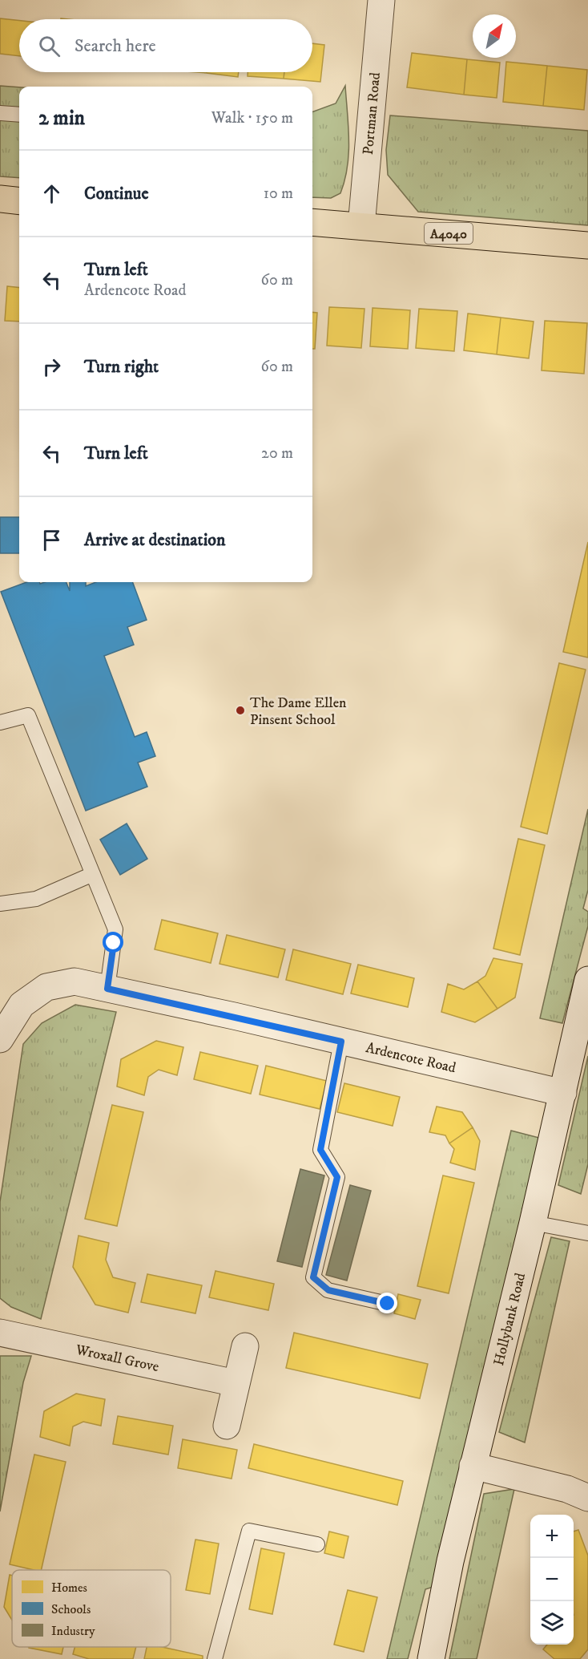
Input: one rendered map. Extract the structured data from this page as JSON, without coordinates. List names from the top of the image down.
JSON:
{
  "streets": {
    "main road": ["A4040"],
    "street": [
      "Portman Road",
      "Ardencote Road",
      "Hollybank Road",
      "Wroxall Grove"
    ]
  },
  "crossings": [
    ["Portman Road", "A4040"],
    ["Ardencote Road", "Hollybank Road"]
  ],
  "places": ["The Dame Ellen Pinsent School"],
  "legend": ["Homes", "Schools", "Industry"],
  "north": "top right",
  "page": {
    "search": "Search here",
    "heading": ["2 min", "Walk · 150 m"],
    "list": [
      ["Continue", "10 m"],
      ["Turn left", "Ardencote Road", "60 m"],
      ["Turn right", "60 m"],
      ["Turn left", "20 m"],
      "Arrive at destination"
    ],
    "map_buttons": ["+", "−"]
  }
}
